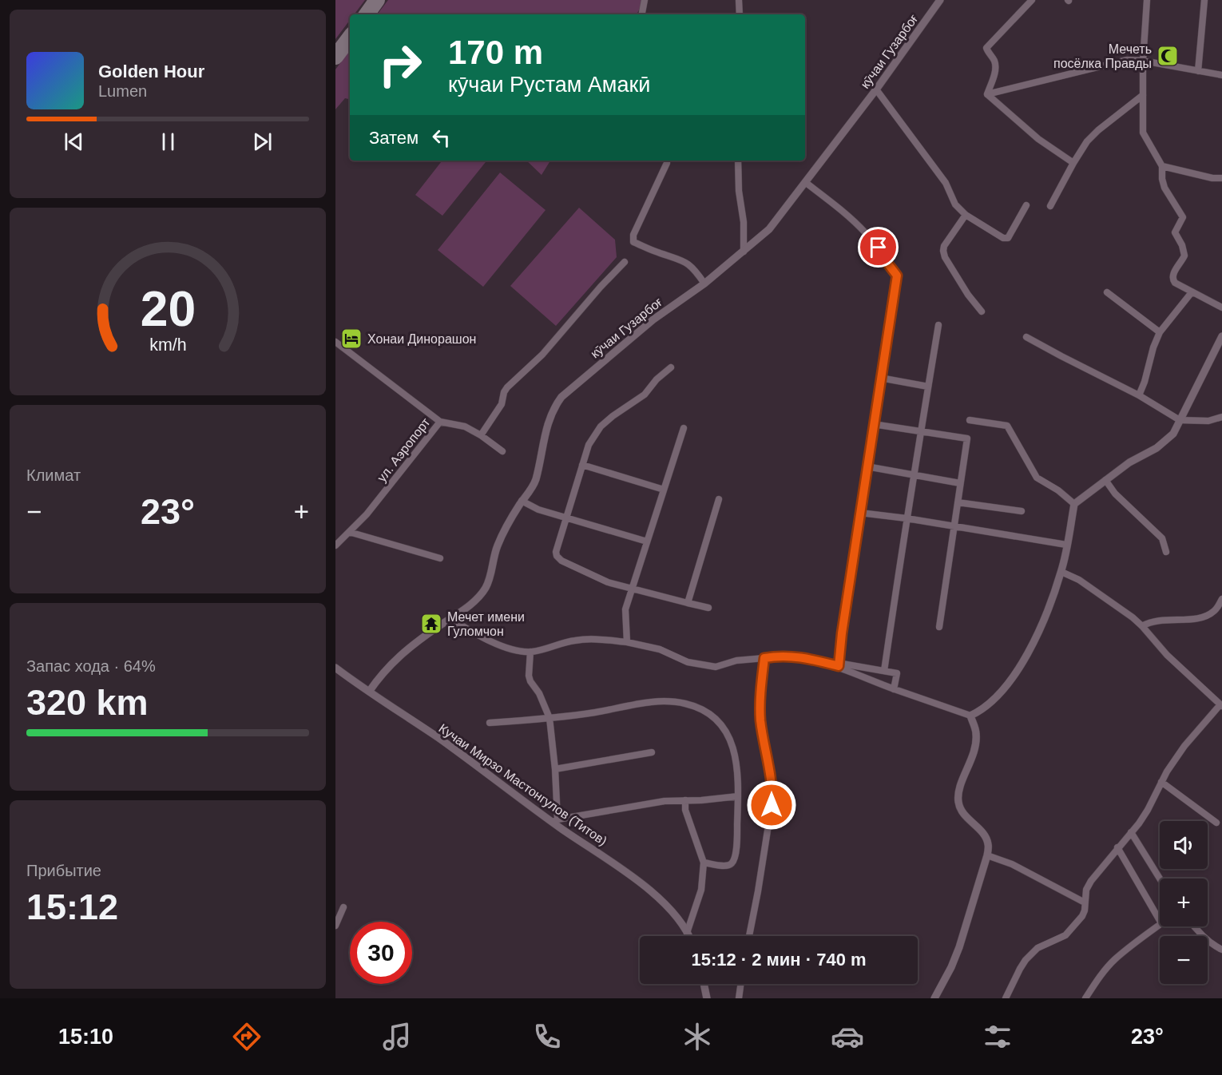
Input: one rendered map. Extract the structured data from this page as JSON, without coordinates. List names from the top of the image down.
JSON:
{
  "streets": {
    "street": ["кӯчаи Гузарбоғ", "ул. Аэропорт", "Кучаи Мирзо Мастонгулов (Титов)"]
  },
  "crossings": [
    ["кӯчаи Гузарбоғ", "Кучаи Мирзо Мастонгулов (Титов)"]
  ],
  "places": {
    "mosque": ["Мечеть посёлка Правды"],
    "hotel": ["Хонаи Динорашон"],
    "temple": ["Мечет имени Гуломчон"]
  },
  "page": {
    "turn": ["170 m", "кӯчаи Рустам Амакӣ"],
    "song": ["Golden Hour", "Lumen"],
    "then": "Затем",
    "tile": [
      "Климат",
      ["Запас хода · 64%", "320 km"],
      ["Прибытие", "15:12"]
    ],
    "heat": ["−", "23°", "+"],
    "map_buttons": ["+", "−"],
    "limit": "30",
    "trip": "15:12 · 2 мин · 740 m",
    "tabs": ["15:10", "23°"],
    "gauge": ["20", "km/h"]
  }
}
